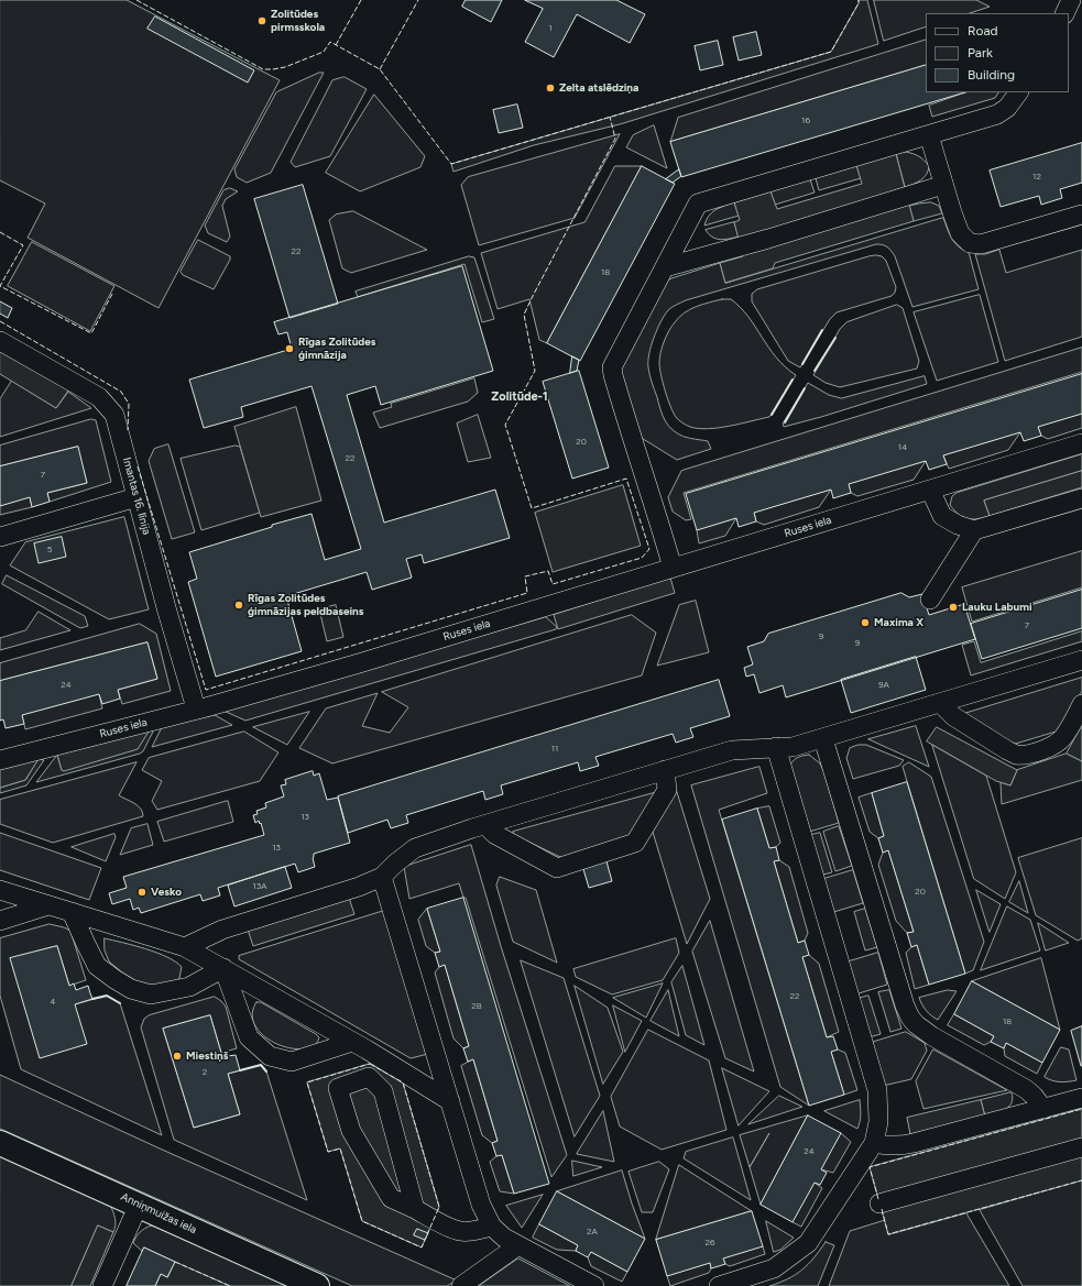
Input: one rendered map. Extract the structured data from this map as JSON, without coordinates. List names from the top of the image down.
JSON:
{
  "streets": {
    "street": ["Imantas 16. līnija", "Ruses iela", "Anniņmuižas iela"]
  },
  "crossings": [
    ["Imantas 16. līnija", "Ruses iela"]
  ],
  "districts": ["Zolitūde-1"],
  "places": [
    "Zolitūdes pirmsskola",
    "Zelta atslēdziņa",
    "Rīgas Zolitūdes ģimnāzija",
    "Rīgas Zolitūdes ģimnāzijas peldbaseins",
    "Lauku Labumi",
    "Maxima X",
    "Vesko",
    "Miestiņš"
  ],
  "house_numbers": [
    "1",
    "16",
    "12",
    "22",
    "18",
    "20",
    "14",
    "22",
    "7",
    "5",
    "7",
    "9",
    "9",
    "24",
    "9A",
    "11",
    "13",
    "13",
    "13A",
    "20",
    "22",
    "4",
    "2B",
    "18",
    "2",
    "24",
    "2A",
    "26"
  ],
  "legend": ["Road", "Park", "Building"]
}
